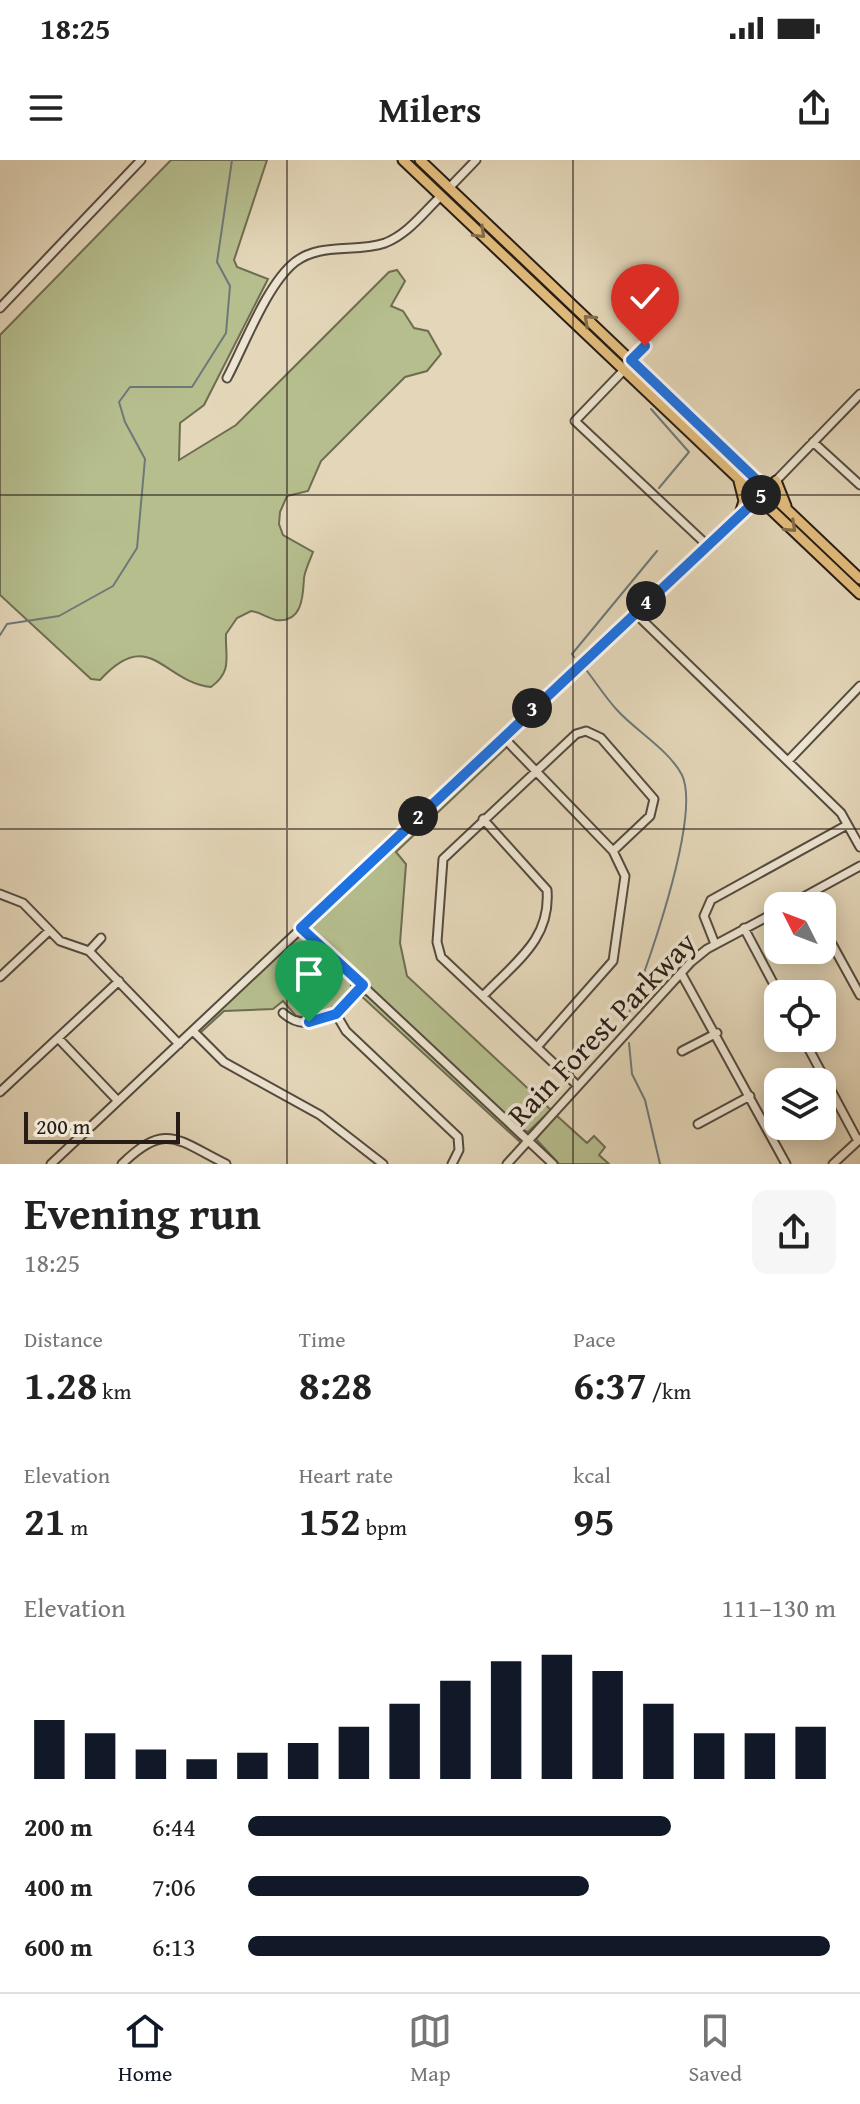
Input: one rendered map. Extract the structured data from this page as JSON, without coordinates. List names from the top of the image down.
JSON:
{
  "streets": {
    "street": ["Rain Forest Parkway"]
  },
  "scale_bar": "200 m",
  "north": "top left",
  "page": {
    "status": "18:25",
    "header": "Milers",
    "pins": [
      "5",
      "4",
      "3",
      "2"
    ],
    "scale": "200 m",
    "heading": ["Evening run", "18:25"],
    "stats": [
      ["Distance", "1.28 km"],
      ["Time", "8:28"],
      ["Pace", "6:37 /km"],
      ["Elevation", "21 m"],
      ["Heart rate", "152 bpm"],
      ["kcal", "95"]
    ],
    "chart": ["Elevation", "111–130 m"],
    "list": [
      {
        "name": "200 m",
        "note": "6:44"
      },
      {
        "name": "400 m",
        "note": "7:06"
      },
      {
        "name": "600 m",
        "note": "6:13"
      }
    ],
    "tabs": ["Home", "Map", "Saved"]
  }
}
